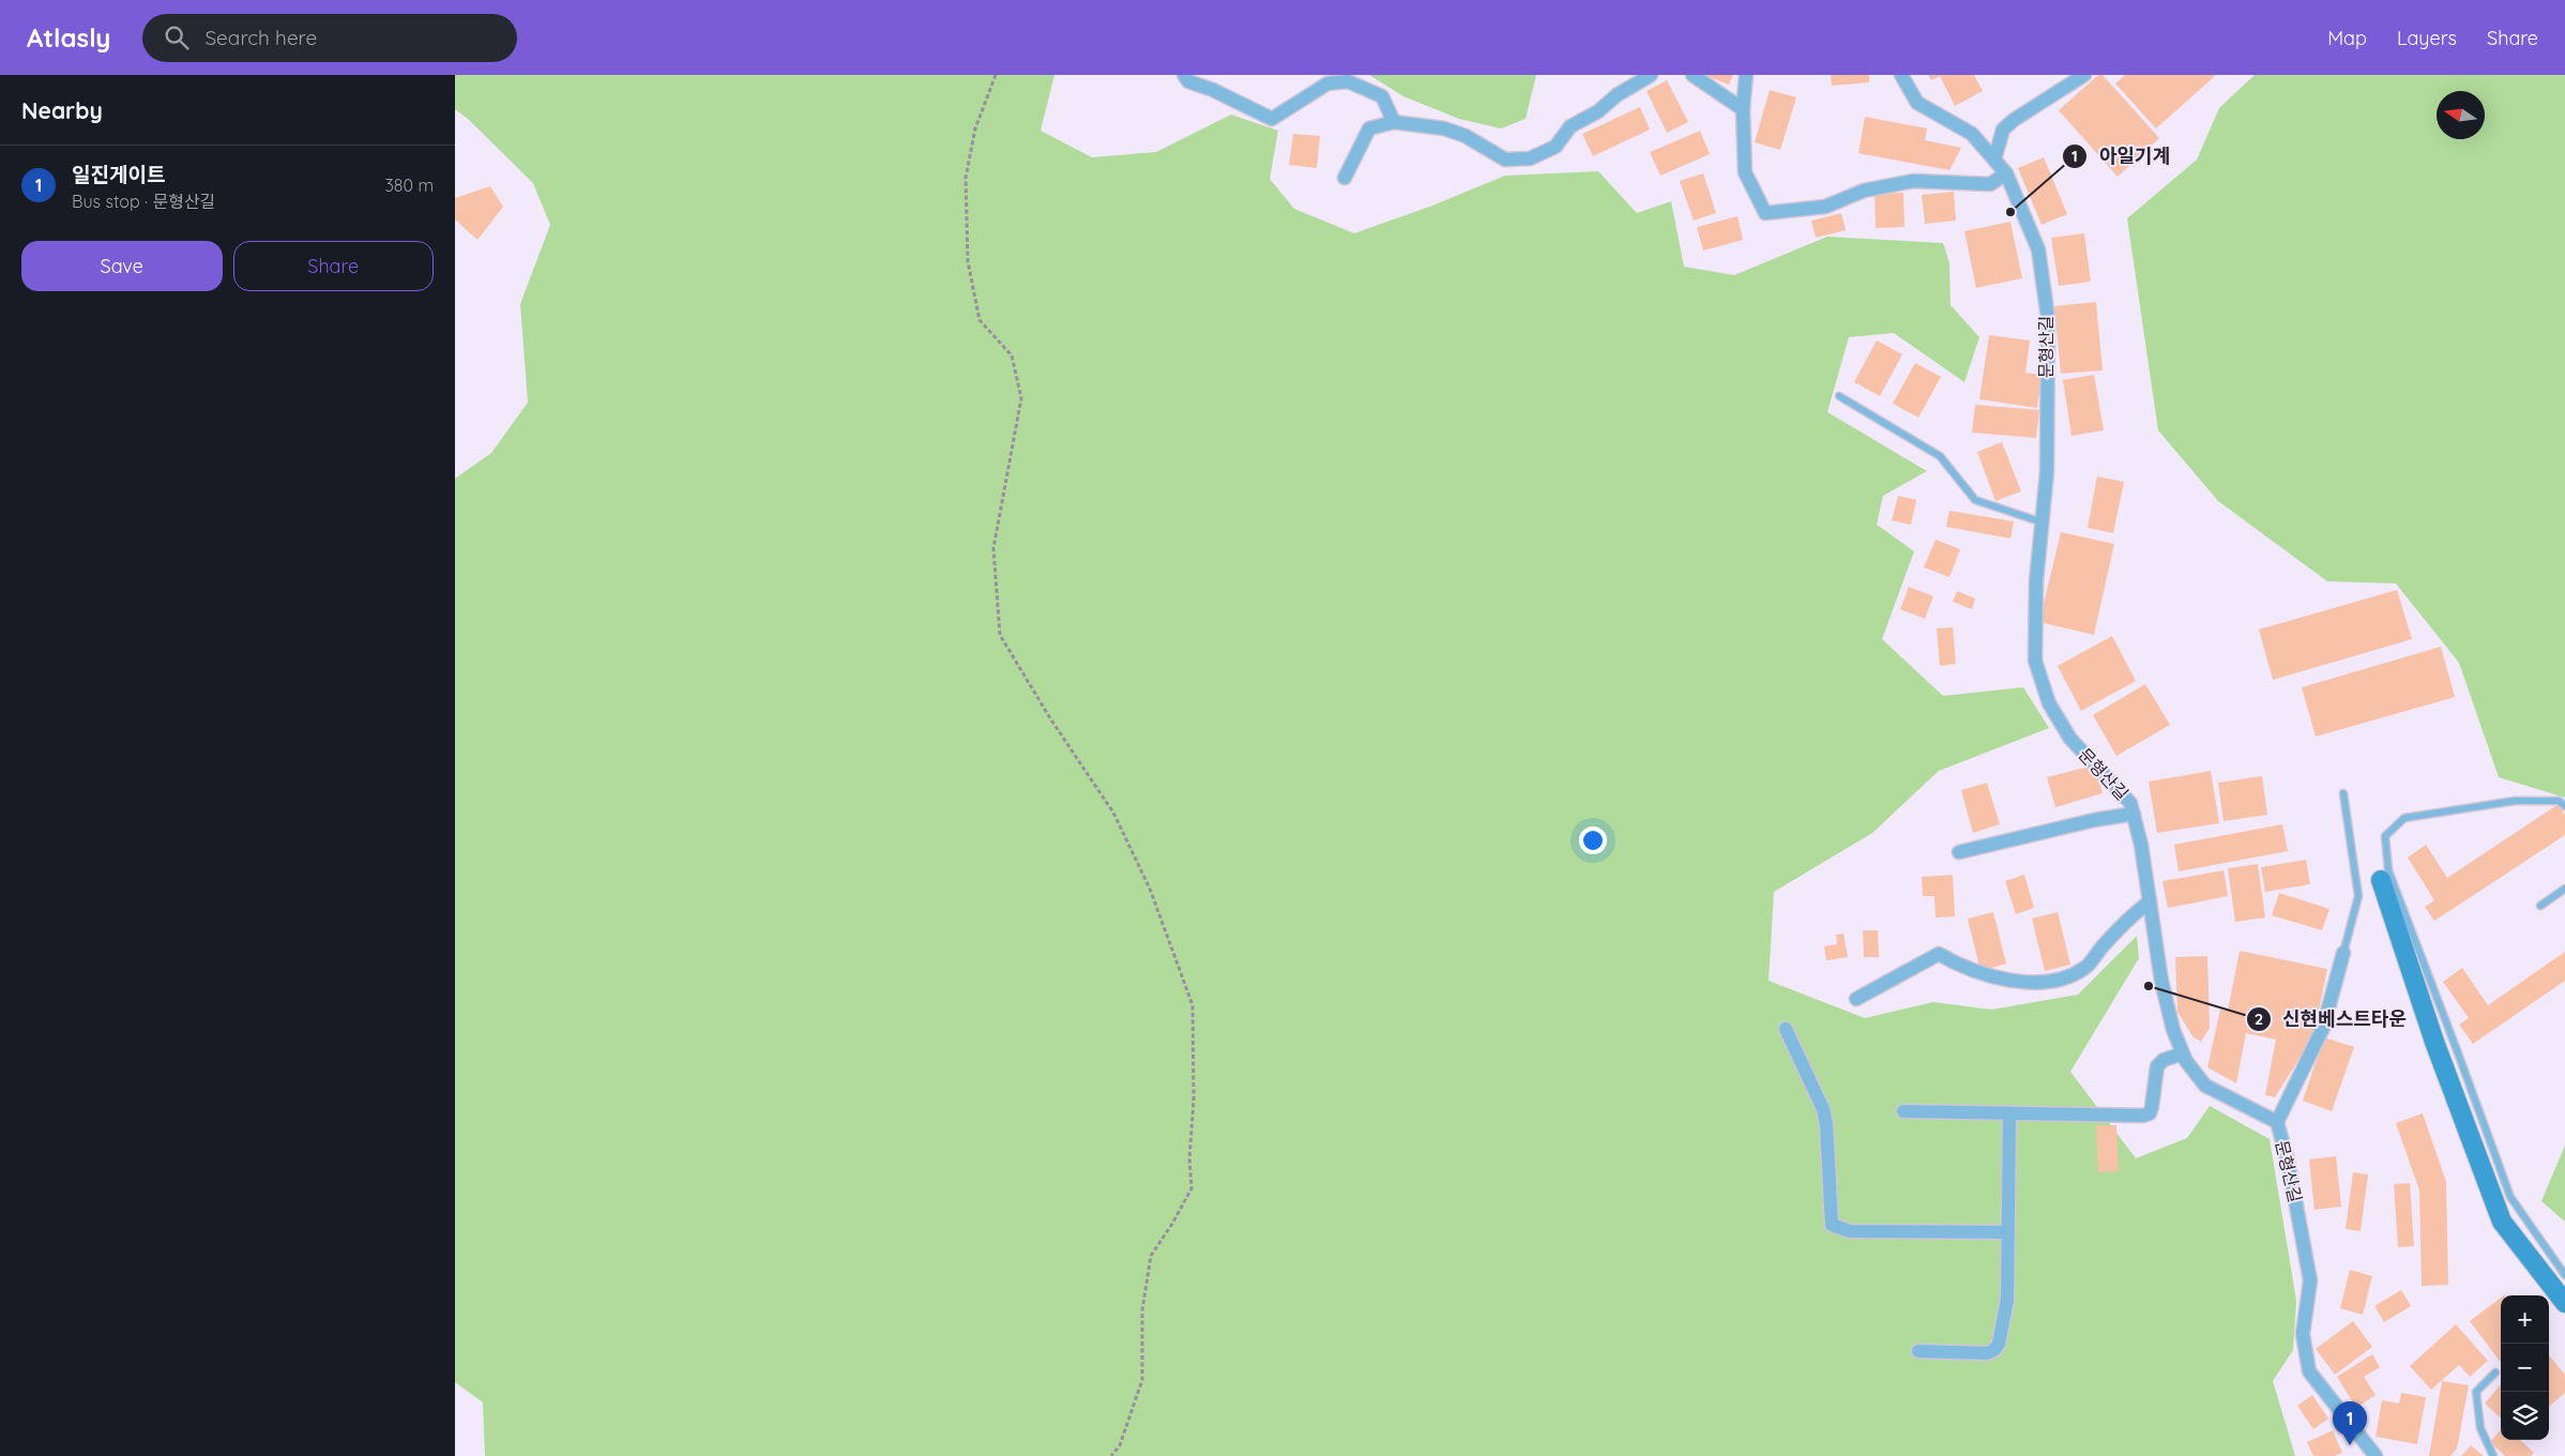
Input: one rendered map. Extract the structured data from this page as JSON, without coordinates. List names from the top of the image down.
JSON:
{
  "streets": {
    "street": ["문형산길"]
  },
  "places": ["아일기계", "신현베스트타운"],
  "north": "left",
  "page": {
    "header": "Atlasly",
    "search": "Search here",
    "nav": ["Map", "Layers", "Share"],
    "heading": "Nearby",
    "list": [
      {
        "mark": "1",
        "name": "일진게이트",
        "note": "Bus stop · 문형산길",
        "value": "380 m"
      }
    ],
    "buttons": ["Save", "Share"],
    "map_buttons": ["+", "−"],
    "pins": "1"
  }
}
